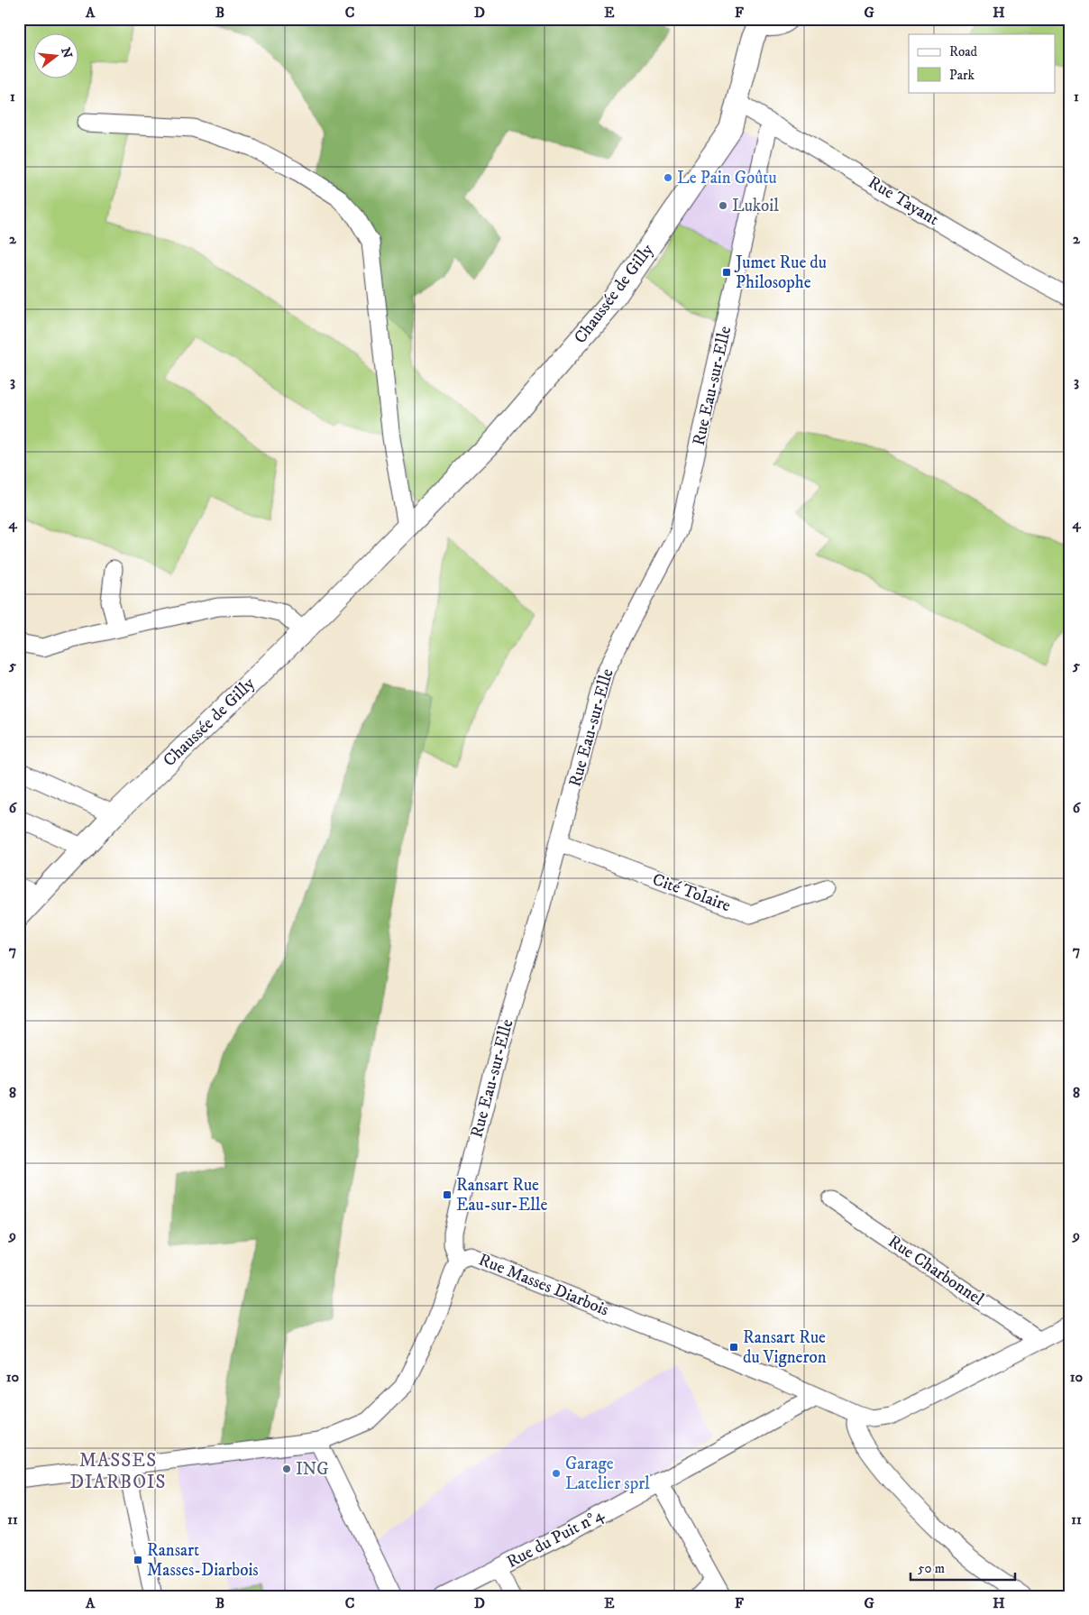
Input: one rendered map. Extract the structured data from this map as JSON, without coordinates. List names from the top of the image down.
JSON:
{
  "streets": {
    "main road": ["Chaussée de Gilly"],
    "street": [
      "Rue Tayant",
      "Rue Eau-sur-Elle",
      "Cité Tolaire",
      "Rue Charbonnel",
      "Rue Masses Diarbois",
      "Rue du Puit n°4"
    ]
  },
  "crossings": [
    ["Rue Tayant", "Chaussée de Gilly"],
    ["Rue Tayant", "Rue Eau-sur-Elle"],
    ["Rue Eau-sur-Elle", "Cité Tolaire"],
    ["Rue Eau-sur-Elle", "Rue Masses Diarbois"],
    ["Rue Masses Diarbois", "Rue du Puit n°4"]
  ],
  "districts": ["MASSES DIARBOIS"],
  "places": {
    "other": [
      "Le Pain Goûtu",
      "Lukoil",
      "ING",
      "Garage Latelier sprl"
    ],
    "transit": [
      "Jumet Rue du Philosophe",
      "Ransart Rue Eau-sur-Elle",
      "Ransart Rue du Vigneron",
      "Ransart Masses-Diarbois"
    ]
  },
  "legend": ["Road", "Park"],
  "scale_bar": "50 m",
  "north": "right",
  "grid": {
    "columns": [
      "A",
      "B",
      "C",
      "D",
      "E",
      "F",
      "G",
      "H"
    ],
    "rows": [
      "1",
      "2",
      "3",
      "4",
      "5",
      "6",
      "7",
      "8",
      "9",
      "10",
      "11"
    ]
  }
}
